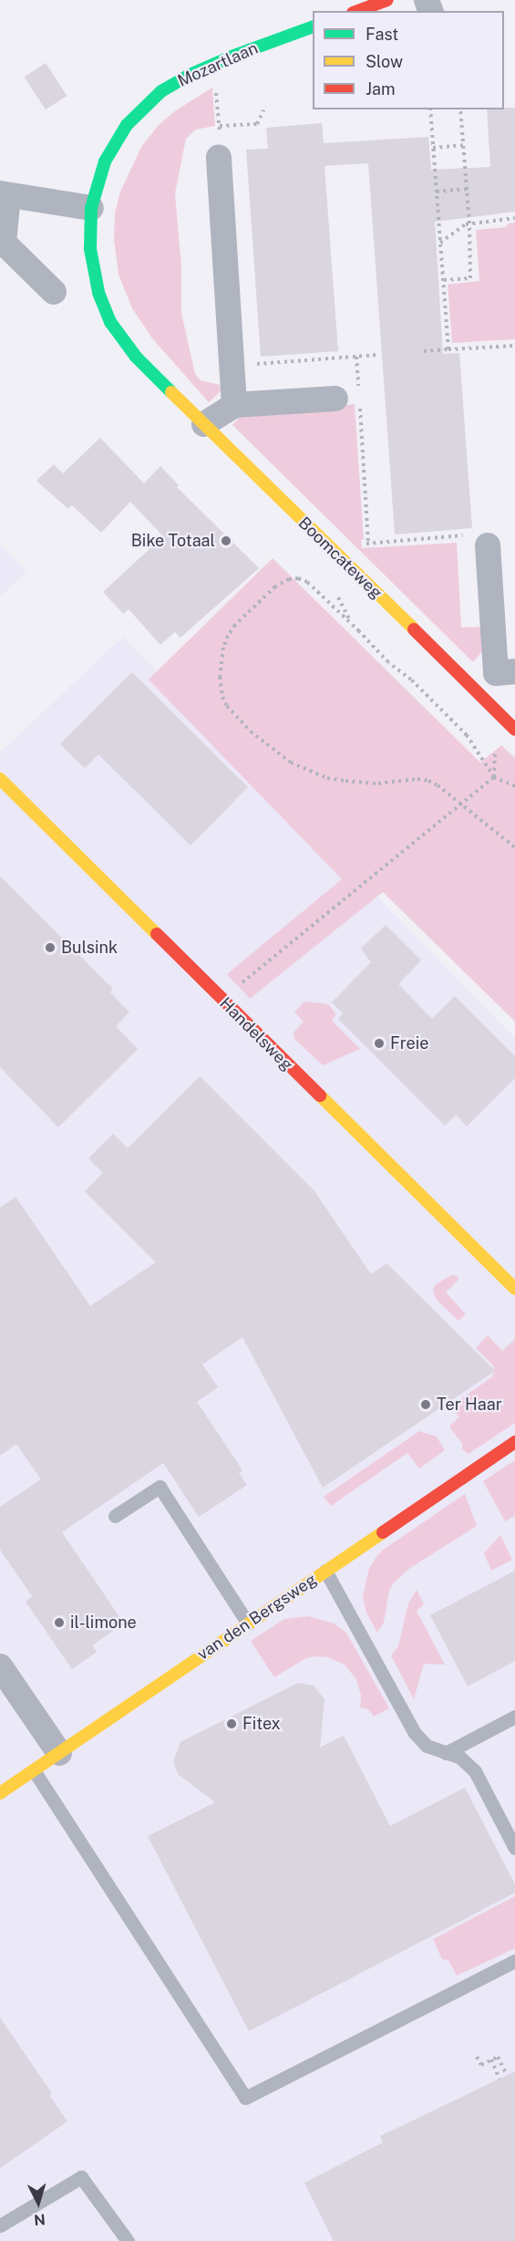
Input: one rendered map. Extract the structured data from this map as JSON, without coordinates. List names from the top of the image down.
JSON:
{
  "streets": {
    "street": [
      "Mozartlaan",
      "Boomcateweg",
      "Handelsweg",
      "van den Bergsweg"
    ]
  },
  "crossings": [
    ["Mozartlaan", "Boomcateweg"]
  ],
  "places": [
    "Bike Totaal",
    "Bulsink",
    "Freie",
    "Ter Haar",
    "il-limone",
    "Fitex"
  ],
  "legend": ["Fast", "Slow", "Jam"],
  "north": "bottom"
}
